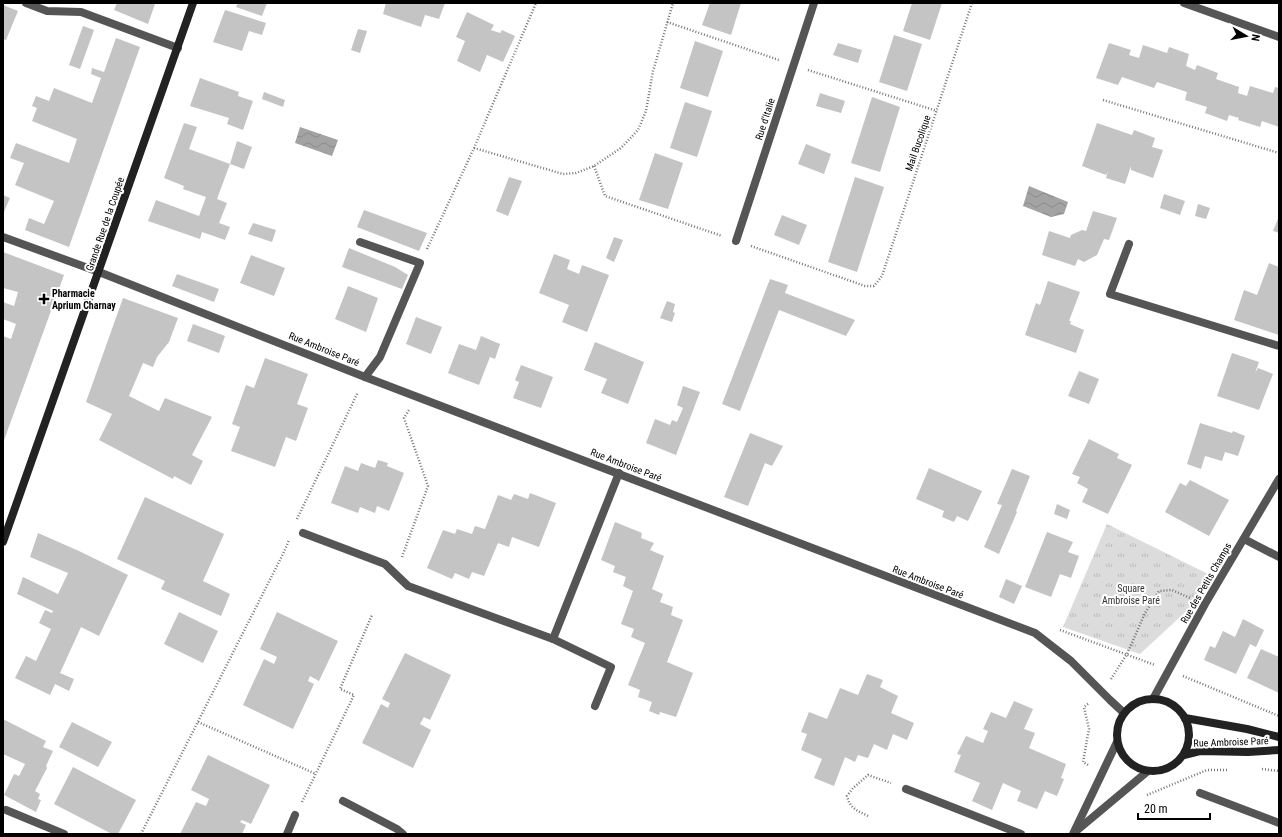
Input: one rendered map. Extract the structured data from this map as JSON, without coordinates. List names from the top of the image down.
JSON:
{
  "streets": {
    "main road": ["Grande Rue de la Coupée", "Rue Ambroise Paré"],
    "street": ["Rue d'Italie", "Rue des Petits Champs"],
    "path": ["Mail Bucolique"]
  },
  "crossings": [
    ["Rue d'Italie", "Mail Bucolique"],
    ["Grande Rue de la Coupée", "Rue Ambroise Paré"],
    ["Rue Ambroise Paré", "Rue des Petits Champs"]
  ],
  "parks": ["Square Ambroise Paré"],
  "places": {
    "health": ["Pharmacie Aprium Charnay"]
  },
  "scale_bar": "20 m",
  "north": "right"
}
